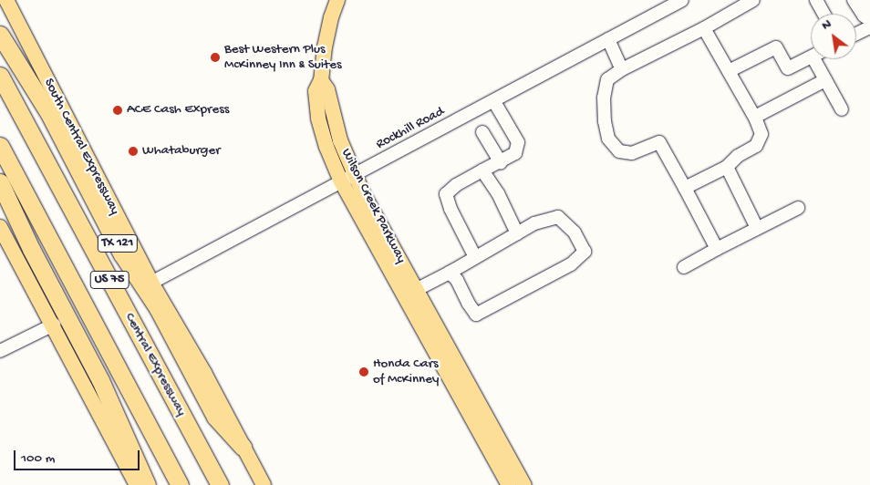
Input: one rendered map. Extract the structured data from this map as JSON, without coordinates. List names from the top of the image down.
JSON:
{
  "streets": {
    "highway": ["TX 121", "US 75", "Central Expressway"],
    "main road": ["South Central Expressway", "Wilson Creek Parkway"],
    "street": ["Rockhill Road"]
  },
  "crossings": [
    ["Rockhill Road", "South Central Expressway"],
    ["Rockhill Road", "Wilson Creek Parkway"],
    ["South Central Expressway", "TX 121"]
  ],
  "places": [
    "Best Western Plus McKinney Inn & Suites",
    "ACE Cash Express",
    "Whataburger",
    "Honda Cars of McKinney"
  ],
  "scale_bar": "100 m",
  "north": "top left"
}
